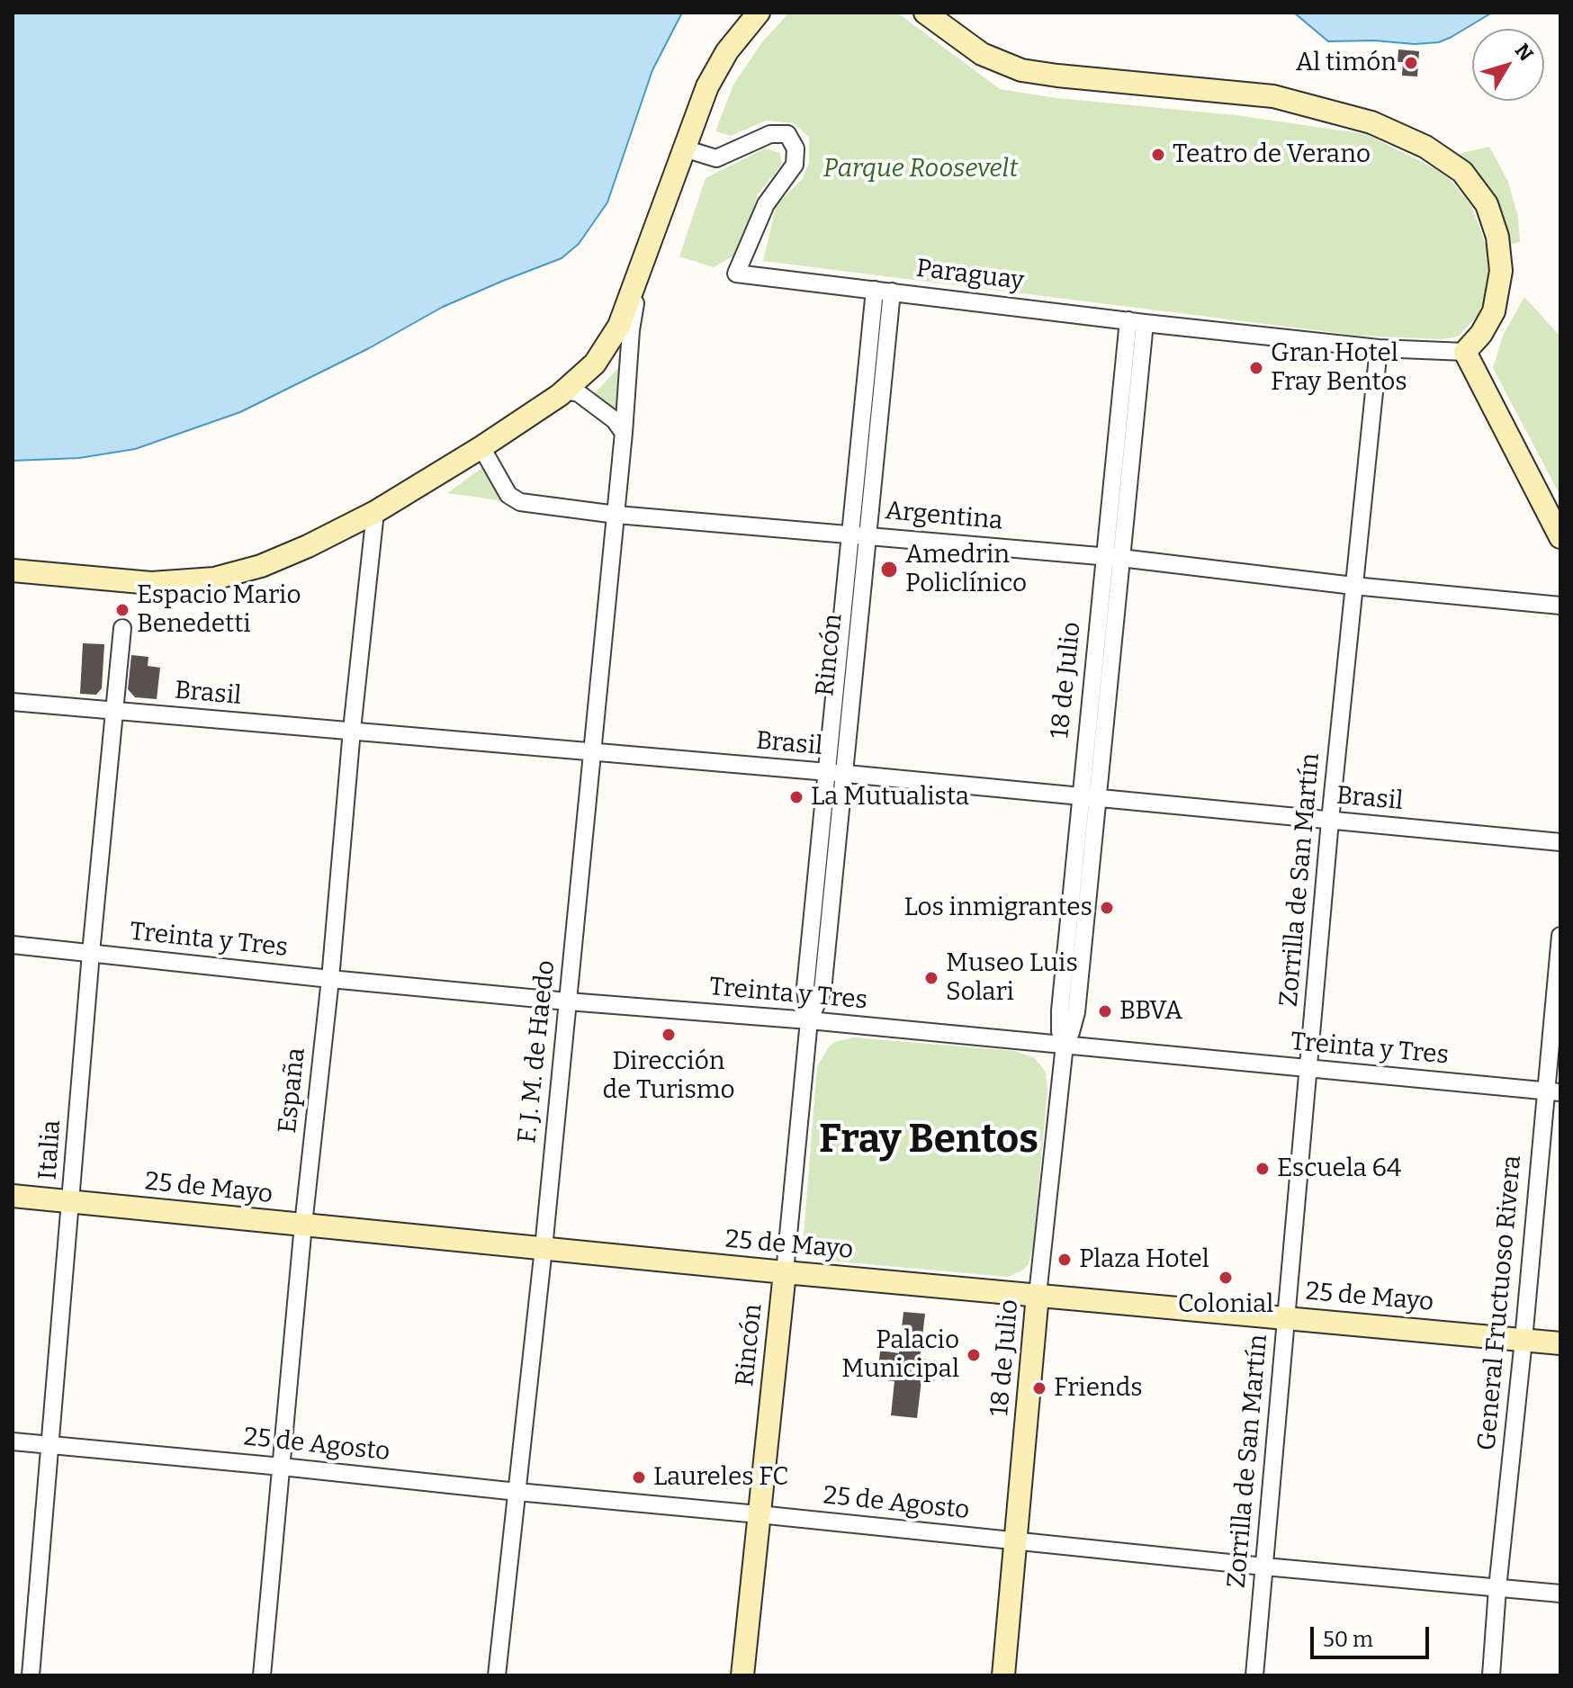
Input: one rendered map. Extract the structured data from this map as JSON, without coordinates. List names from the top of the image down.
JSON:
{
  "streets": {
    "street": [
      "Paraguay",
      "Argentina",
      "Rincón",
      "18 de Julio",
      "Brasil",
      "Zorrilla de San Martín",
      "Treinta y Tres",
      "F. J. M. de Haedo",
      "España",
      "Italia",
      "25 de Mayo",
      "General Fructuoso Rivera",
      "25 de Agosto"
    ]
  },
  "crossings": [
    ["Paraguay", "Rincón"],
    ["Paraguay", "18 de Julio"],
    ["Paraguay", "Zorrilla de San Martín"],
    ["Argentina", "Rincón"],
    ["Argentina", "18 de Julio"],
    ["Argentina", "Zorrilla de San Martín"],
    ["Argentina", "F. J. M. de Haedo"],
    ["Rincón", "Brasil"],
    ["Rincón", "Treinta y Tres"],
    ["Rincón", "25 de Mayo"],
    ["Rincón", "25 de Agosto"],
    ["18 de Julio", "Brasil"],
    ["18 de Julio", "Treinta y Tres"],
    ["18 de Julio", "25 de Mayo"],
    ["18 de Julio", "25 de Agosto"],
    ["Brasil", "Zorrilla de San Martín"],
    ["Brasil", "F. J. M. de Haedo"],
    ["Brasil", "España"],
    ["Brasil", "Italia"],
    ["Zorrilla de San Martín", "Treinta y Tres"],
    ["Zorrilla de San Martín", "25 de Mayo"],
    ["Zorrilla de San Martín", "25 de Agosto"],
    ["Treinta y Tres", "F. J. M. de Haedo"],
    ["Treinta y Tres", "España"],
    ["Treinta y Tres", "Italia"],
    ["Treinta y Tres", "General Fructuoso Rivera"],
    ["F. J. M. de Haedo", "25 de Mayo"],
    ["F. J. M. de Haedo", "25 de Agosto"],
    ["España", "25 de Mayo"],
    ["España", "25 de Agosto"],
    ["Italia", "25 de Mayo"],
    ["Italia", "25 de Agosto"],
    ["25 de Mayo", "General Fructuoso Rivera"],
    ["General Fructuoso Rivera", "25 de Agosto"]
  ],
  "districts": ["Fray Bentos"],
  "parks": ["Parque Roosevelt"],
  "places": [
    "Al timón",
    "Teatro de Verano",
    "Gran Hotel Fray Bentos",
    "Amedrin Policlínico",
    "Espacio Mario Benedetti",
    "La Mutualista",
    "Los inmigrantes",
    "Museo Luis Solari",
    "BBVA",
    "Dirección de Turismo",
    "Escuela 64",
    "Plaza Hotel",
    "Colonial",
    "Palacio Municipal",
    "Friends",
    "Laureles FC"
  ],
  "scale_bar": "50 m",
  "north": "top right"
}
